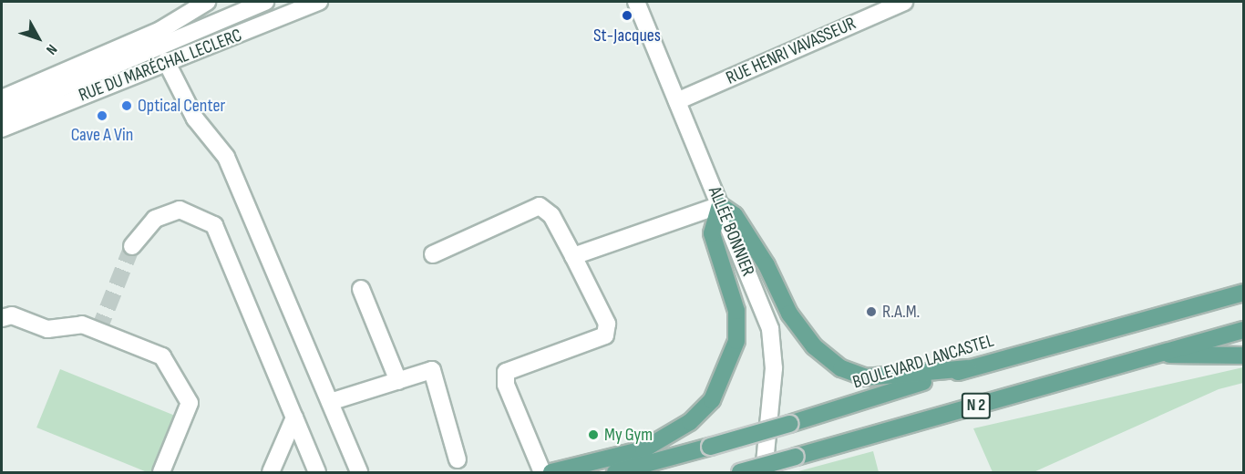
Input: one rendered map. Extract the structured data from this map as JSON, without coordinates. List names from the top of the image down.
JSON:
{
  "streets": {
    "main road": ["BOULEVARD LANCASTEL", "N 2"],
    "street": ["RUE HENRI VAVASSEUR", "RUE DU MARÉCHAL LECLERC", "ALLÉE BONNIER"]
  },
  "crossings": [
    ["RUE HENRI VAVASSEUR", "ALLÉE BONNIER"]
  ],
  "places": [
    "St-Jacques",
    "Optical Center",
    "Cave A Vin",
    "R.A.M.",
    "My Gym"
  ],
  "north": "bottom right"
}
